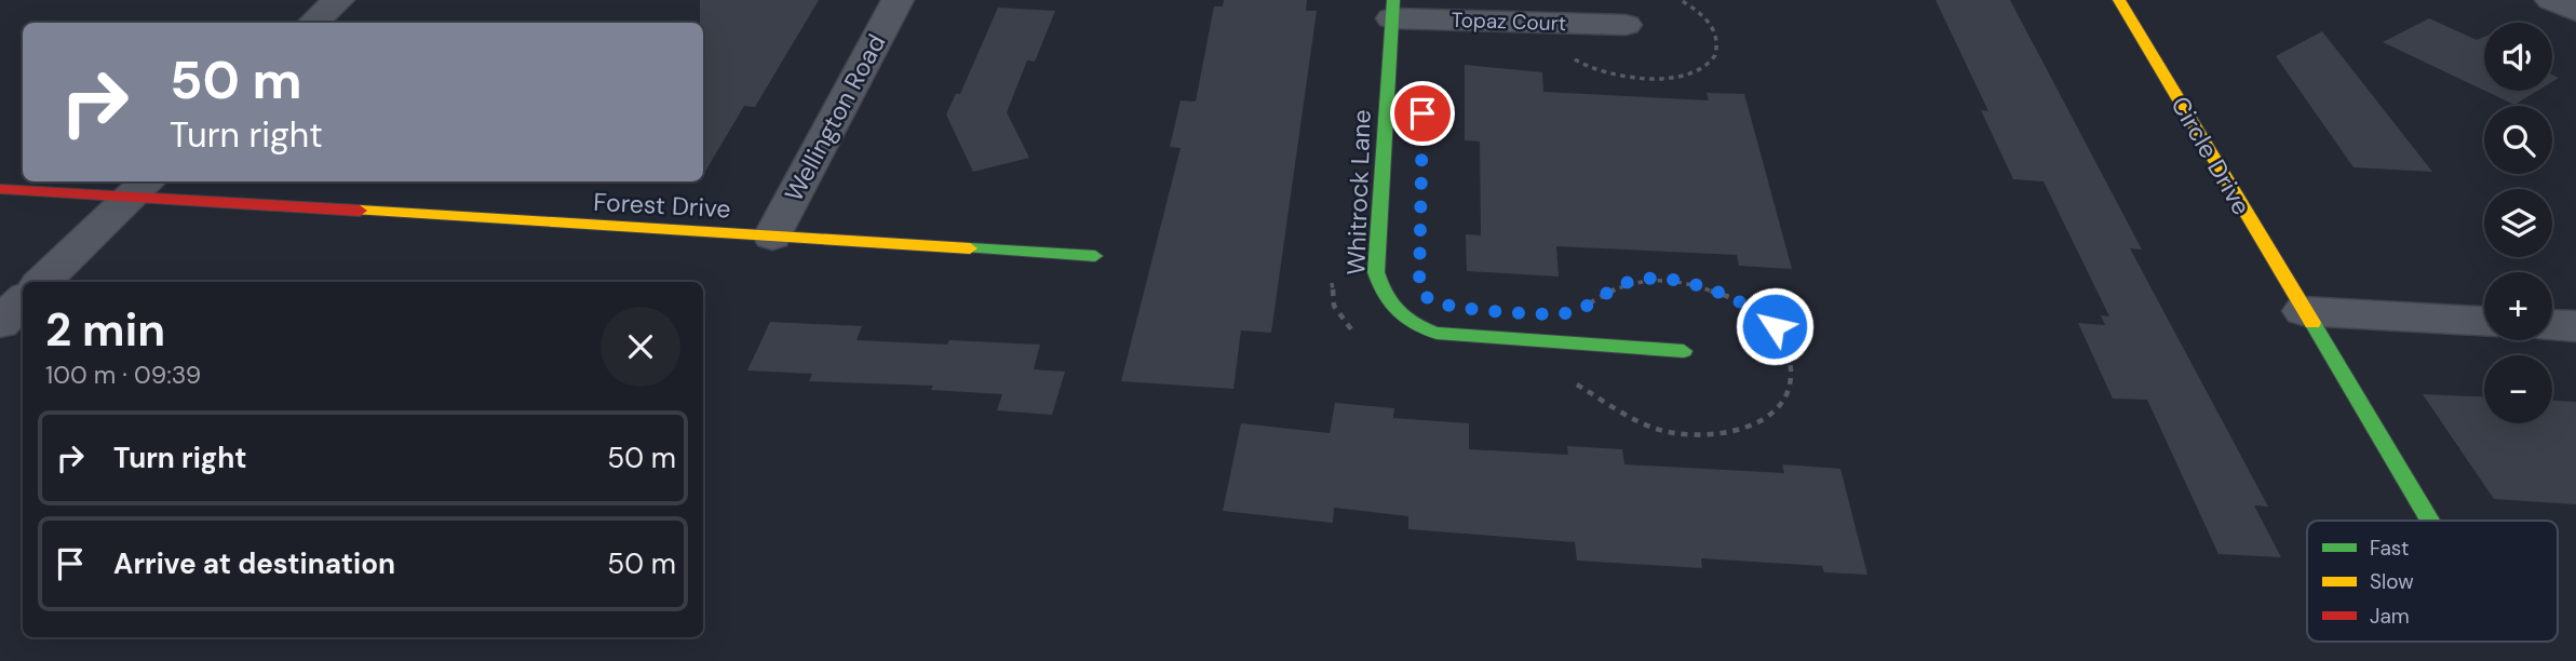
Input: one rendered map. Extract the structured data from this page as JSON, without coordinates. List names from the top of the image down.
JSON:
{
  "streets": {
    "street": [
      "Topaz Court",
      "Wellington Road",
      "Circle Drive",
      "Whitrock Lane",
      "Forest Drive"
    ]
  },
  "crossings": [
    ["Topaz Court", "Whitrock Lane"],
    ["Wellington Road", "Forest Drive"]
  ],
  "legend": ["Fast", "Slow", "Jam"],
  "page": {
    "map_buttons": ["+", "−"],
    "turn": ["50 m", "Turn right"],
    "heading": ["2 min", "100 m · 09:39"],
    "list": [
      {
        "name": "Turn right",
        "value": "50 m"
      },
      {
        "name": "Arrive at destination",
        "value": "50 m"
      }
    ]
  }
}
